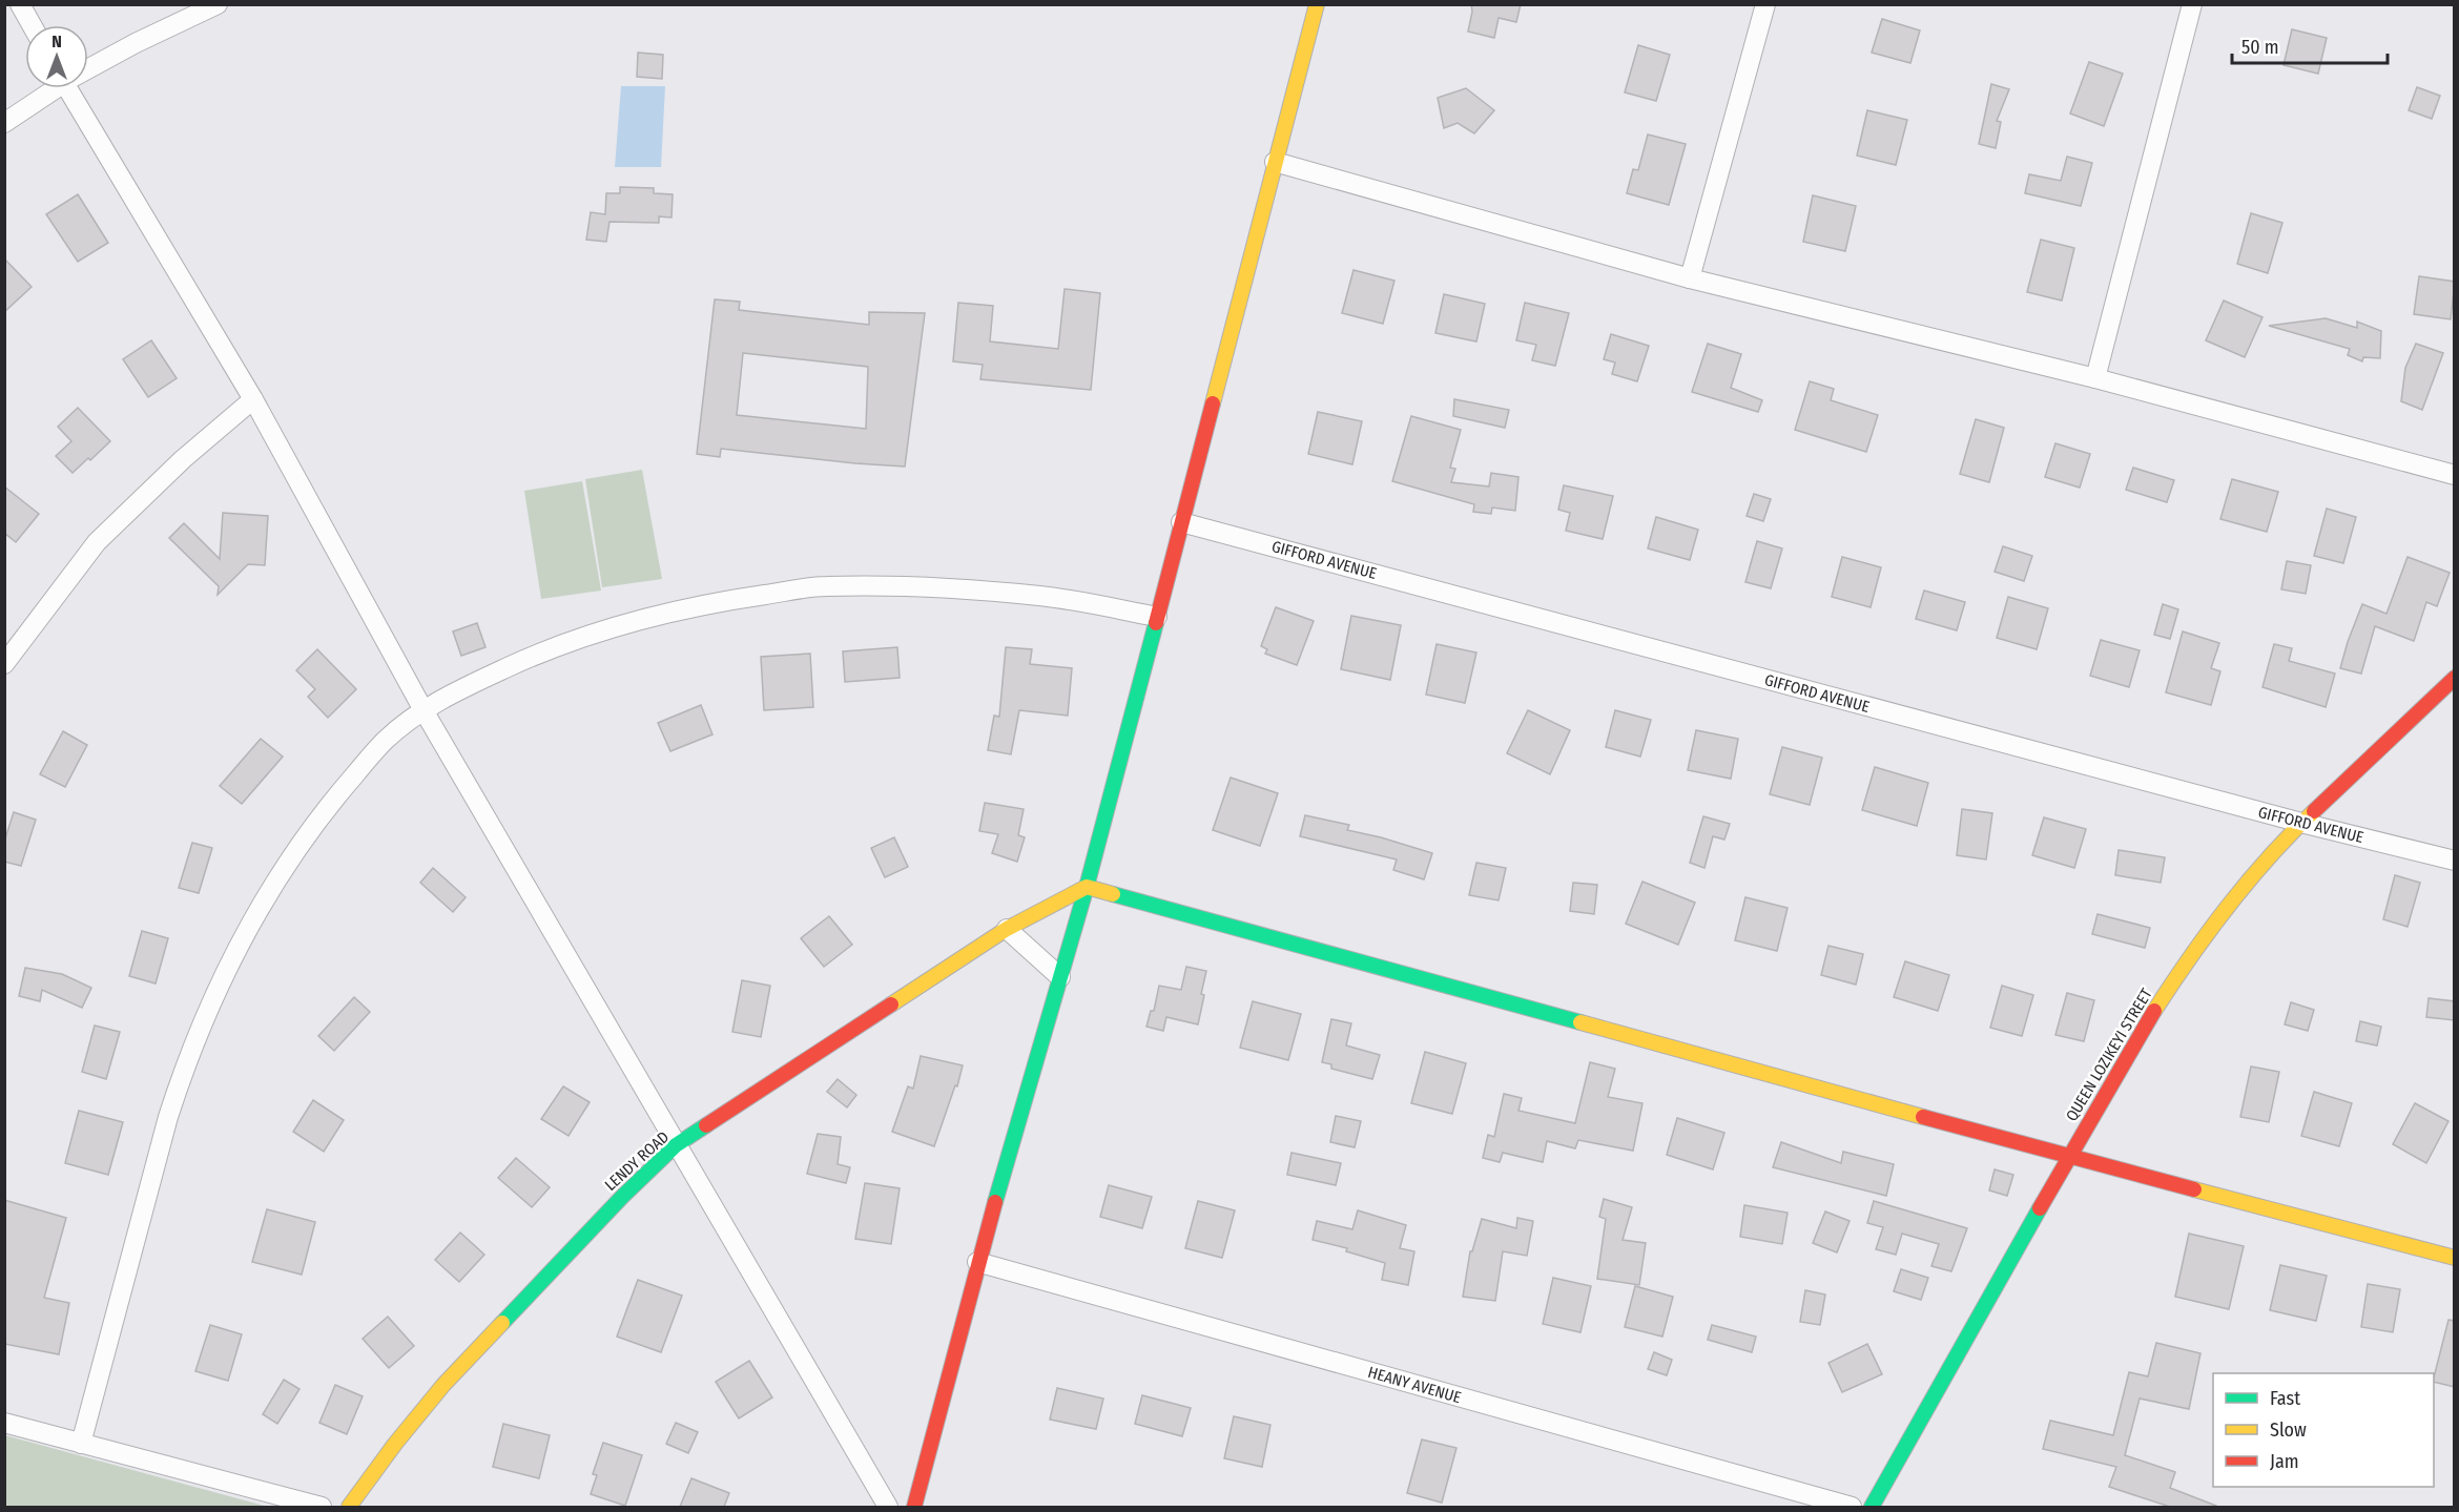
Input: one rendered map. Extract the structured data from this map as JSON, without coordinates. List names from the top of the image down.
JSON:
{
  "streets": {
    "street": [
      "GIFFORD AVENUE",
      "QUEEN LOZIKEYI STREET",
      "LENDY ROAD",
      "HEANY AVENUE"
    ]
  },
  "crossings": [
    ["GIFFORD AVENUE", "QUEEN LOZIKEYI STREET"]
  ],
  "legend": ["Fast", "Slow", "Jam"],
  "scale_bar": "50 m",
  "north": "top"
}
